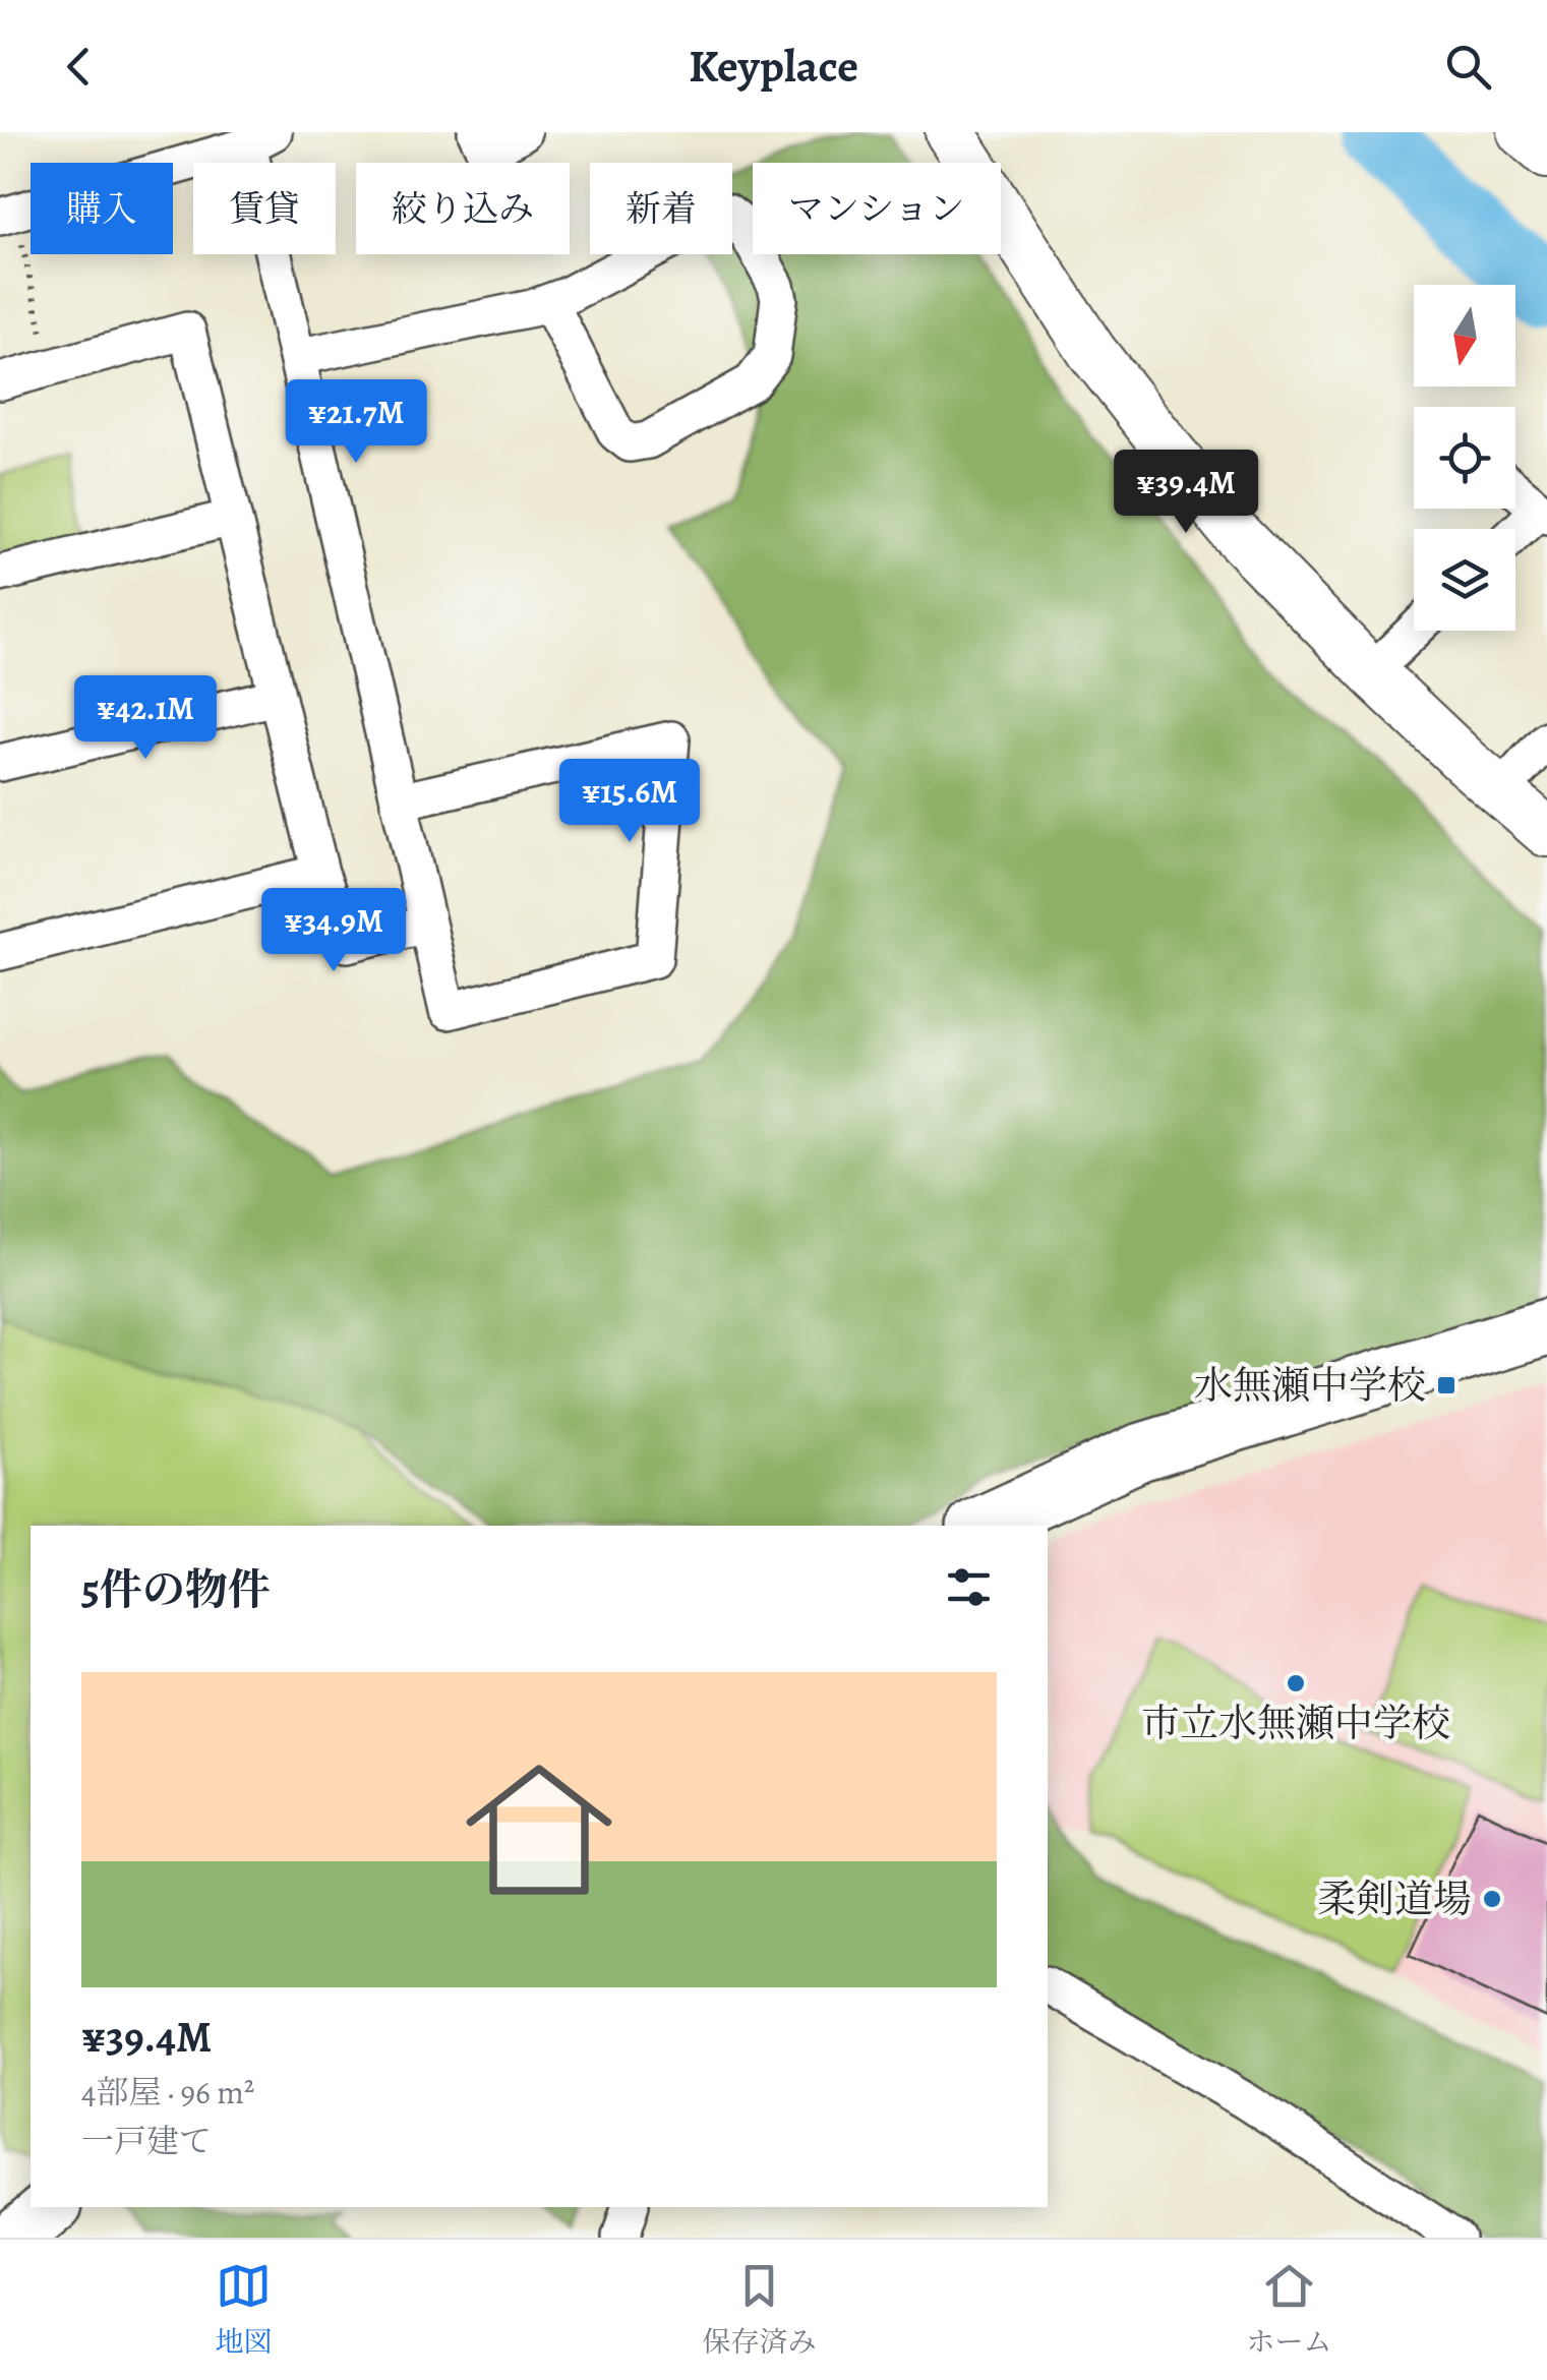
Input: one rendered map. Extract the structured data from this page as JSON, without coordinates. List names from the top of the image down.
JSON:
{
  "places": {
    "transit": ["水無瀬中学校"],
    "other": ["市立水無瀬中学校", "柔剣道場"]
  },
  "north": "bottom",
  "page": {
    "header": "Keyplace",
    "chip": [
      "購入",
      "賃貸",
      "絞り込み",
      "新着",
      "マンション"
    ],
    "price": [
      "¥21.7M",
      "¥39.4M",
      "¥42.1M",
      "¥15.6M",
      "¥34.9M"
    ],
    "heading": "5件の物件",
    "list": [
      {
        "name": "¥39.4M",
        "note": "4部屋 · 96 m² · 一戸建て"
      }
    ],
    "tabs": ["地図", "保存済み", "ホーム"]
  }
}
